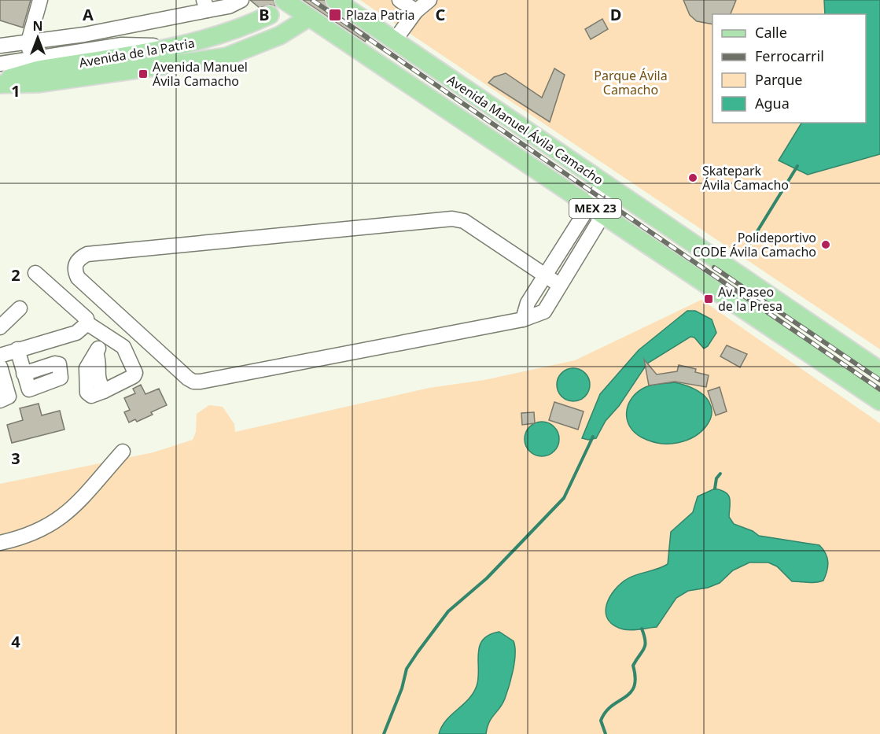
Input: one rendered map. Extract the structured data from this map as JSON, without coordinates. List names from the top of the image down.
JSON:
{
  "streets": {
    "main road": ["Avenida de la Patria", "Avenida Manuel Ávila Camacho", "MEX 23"]
  },
  "parks": ["Parque Ávila Camacho"],
  "places": {
    "transit": ["Plaza Patria", "Avenida Manuel Ávila Camacho", "Av. Paseo de la Presa"],
    "other": ["Skatepark Ávila Camacho", "Polideportivo CODE Ávila Camacho"]
  },
  "legend": [
    "Calle",
    "Ferrocarril",
    "Parque",
    "Agua"
  ],
  "north": "top",
  "grid": {
    "columns": [
      "A",
      "B",
      "C",
      "D"
    ],
    "rows": [
      "1",
      "2",
      "3",
      "4"
    ]
  }
}
